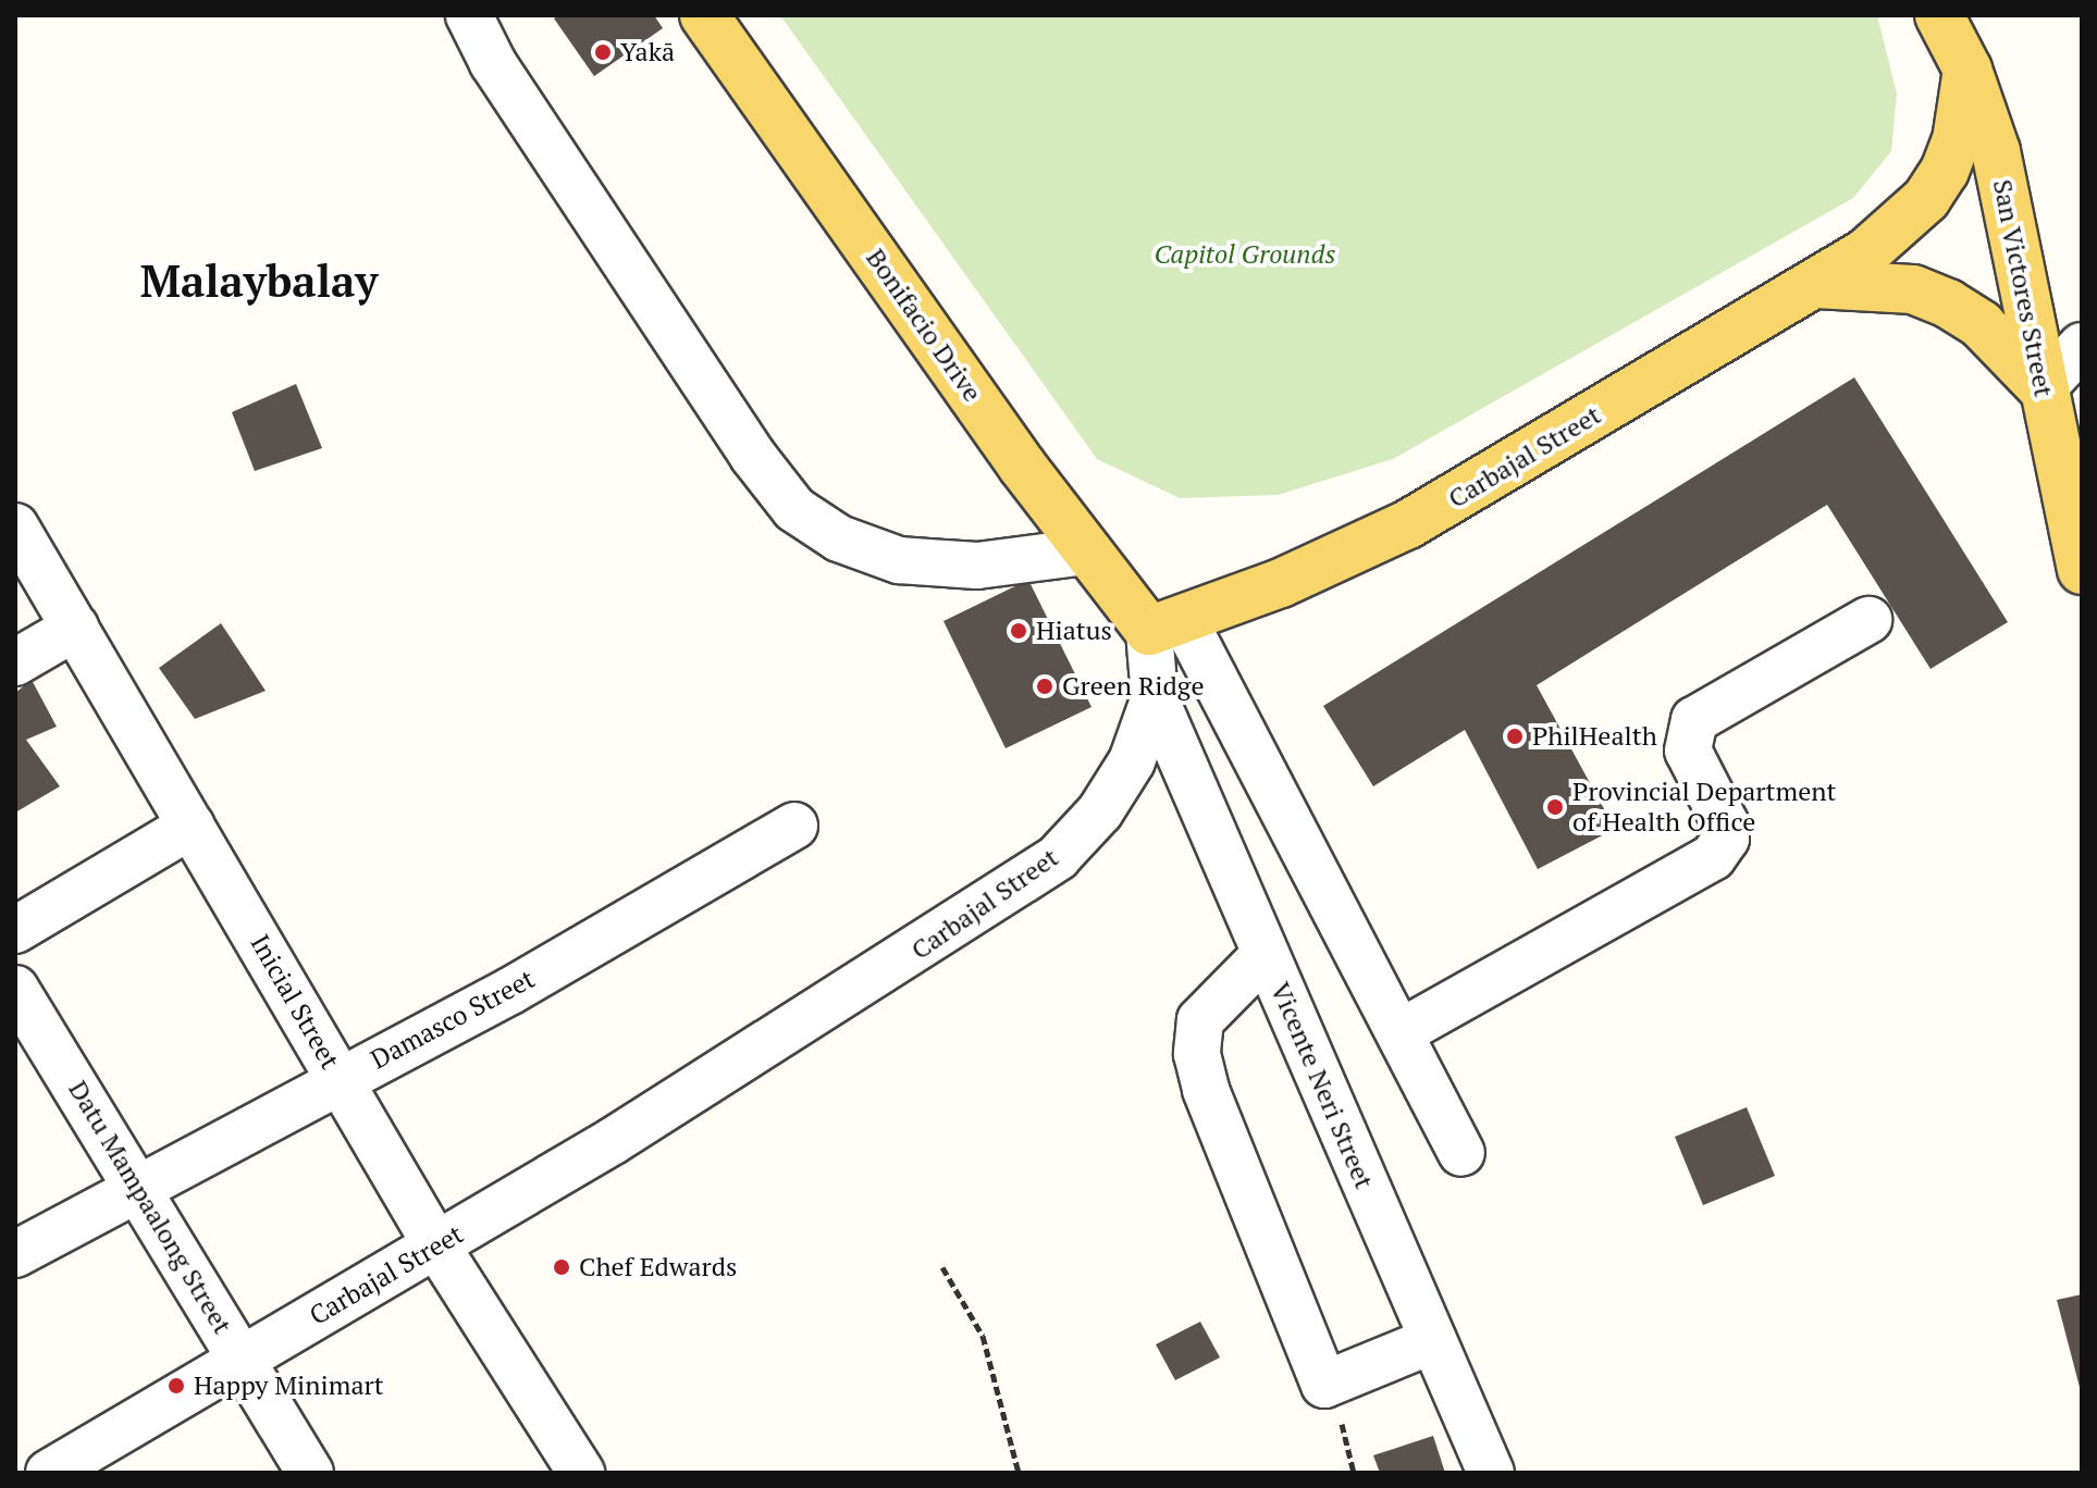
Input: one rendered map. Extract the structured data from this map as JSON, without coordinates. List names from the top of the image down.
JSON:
{
  "streets": {
    "main road": ["San Victores Street", "Bonifacio Drive", "Carbajal Street"],
    "street": [
      "Inicial Street",
      "Damasco Street",
      "Vicente Neri Street",
      "Datu Mampaalong Street"
    ]
  },
  "crossings": [
    ["San Victores Street", "Carbajal Street"],
    ["Bonifacio Drive", "Carbajal Street"],
    ["Carbajal Street", "Inicial Street"],
    ["Carbajal Street", "Vicente Neri Street"],
    ["Carbajal Street", "Datu Mampaalong Street"],
    ["Inicial Street", "Damasco Street"],
    ["Damasco Street", "Datu Mampaalong Street"]
  ],
  "districts": ["Malaybalay"],
  "parks": ["Capitol Grounds"],
  "places": [
    "Yakā",
    "Hiatus",
    "Green Ridge",
    "PhilHealth",
    "Provincial Department of Health Office",
    "Chef Edwards",
    "Happy Minimart"
  ]
}
